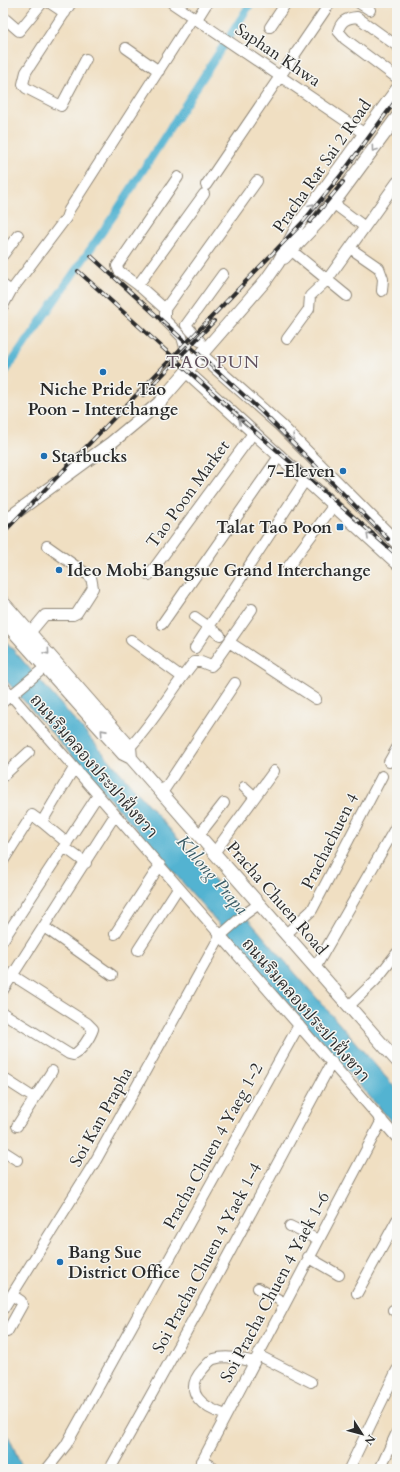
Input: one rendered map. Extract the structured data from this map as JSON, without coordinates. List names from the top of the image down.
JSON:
{
  "streets": {
    "main road": ["Pracha Rat Sai 2 Road", "Pracha Chuen Road"],
    "street": [
      "Saphan Khwa",
      "Tao Poon Market",
      "ถนนริมคลองประปาฝั่งขวา",
      "Prachachuen 4",
      "Soi Kan Prapha",
      "Pracha Chuen 4 Yaeg 1-2",
      "Soi Pracha Chuen 4 Yaek 1-4",
      "Soi Pracha Chuen 4 Yaek 1-6"
    ]
  },
  "crossings": [
    ["Saphan Khwa", "Pracha Rat Sai 2 Road"],
    ["ถนนริมคลองประปาฝั่งขวา", "Soi Kan Prapha"],
    ["ถนนริมคลองประปาฝั่งขวา", "Pracha Chuen 4 Yaeg 1-2"],
    ["ถนนริมคลองประปาฝั่งขวา", "Soi Pracha Chuen 4 Yaek 1-4"],
    ["ถนนริมคลองประปาฝั่งขวา", "Soi Pracha Chuen 4 Yaek 1-6"],
    ["Prachachuen 4", "Pracha Chuen Road"],
    ["Pracha Chuen Road", "Soi Kan Prapha"]
  ],
  "districts": ["TAO PUN"],
  "water": ["Khlong Prapa"],
  "places": {
    "other": [
      "Niche Pride Tao Poon - Interchange",
      "Starbucks",
      "7-Eleven",
      "Ideo Mobi Bangsue Grand Interchange",
      "Bang Sue District Office"
    ],
    "transit": ["Talat Tao Poon"]
  },
  "north": "bottom right"
}
